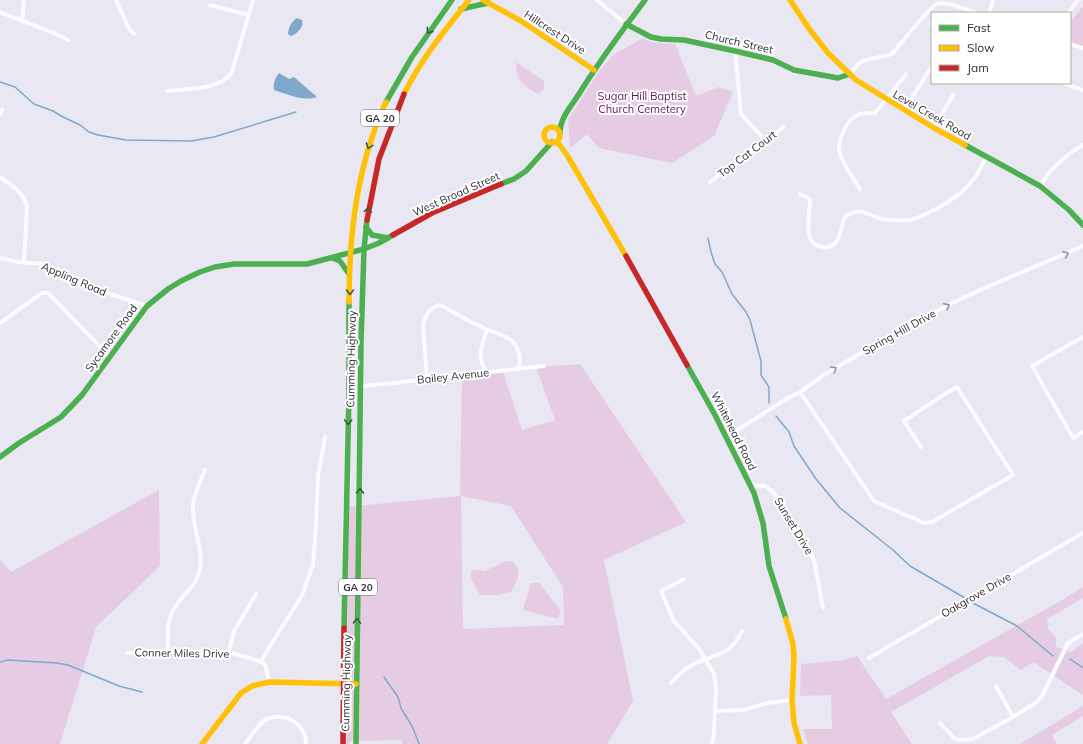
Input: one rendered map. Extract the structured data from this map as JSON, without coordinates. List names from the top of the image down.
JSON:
{
  "streets": {
    "main road": [
      "Hillcrest Drive",
      "Church Street",
      "Level Creek Road",
      "GA 20",
      "West Broad Street",
      "Sycamore Road",
      "Cumming Highway",
      "Whitehead Road"
    ],
    "street": [
      "Top Cat Court",
      "Appling Road",
      "Spring Hill Drive",
      "Bailey Avenue",
      "Sunset Drive",
      "Oakgrove Drive",
      "Conner Miles Drive"
    ]
  },
  "crossings": [
    ["Church Street", "Level Creek Road"],
    ["West Broad Street", "Sycamore Road"],
    ["West Broad Street", "Cumming Highway"],
    ["West Broad Street", "Whitehead Road"],
    ["Appling Road", "Sycamore Road"],
    ["Spring Hill Drive", "Whitehead Road"],
    ["Sycamore Road", "Cumming Highway"],
    ["Cumming Highway", "Bailey Avenue"],
    ["Whitehead Road", "Sunset Drive"]
  ],
  "one_way": ["Spring Hill Drive"],
  "parks": ["Sugar Hill Baptist Church Cemetery"],
  "legend": ["Fast", "Slow", "Jam"]
}
